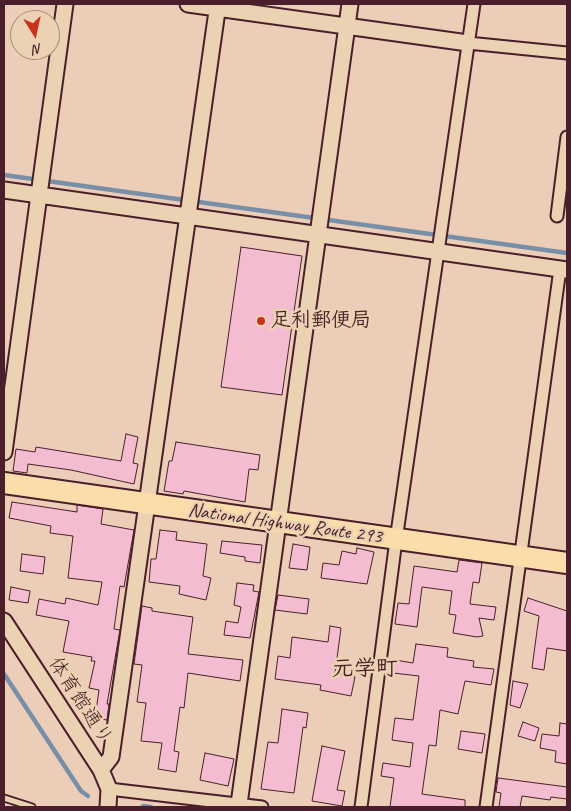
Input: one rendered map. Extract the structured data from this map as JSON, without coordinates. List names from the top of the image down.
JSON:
{
  "streets": {
    "highway": ["National Highway Route 293"],
    "street": ["体育館通り"]
  },
  "districts": ["元学町"],
  "places": ["足利郵便局"],
  "north": "bottom"
}
